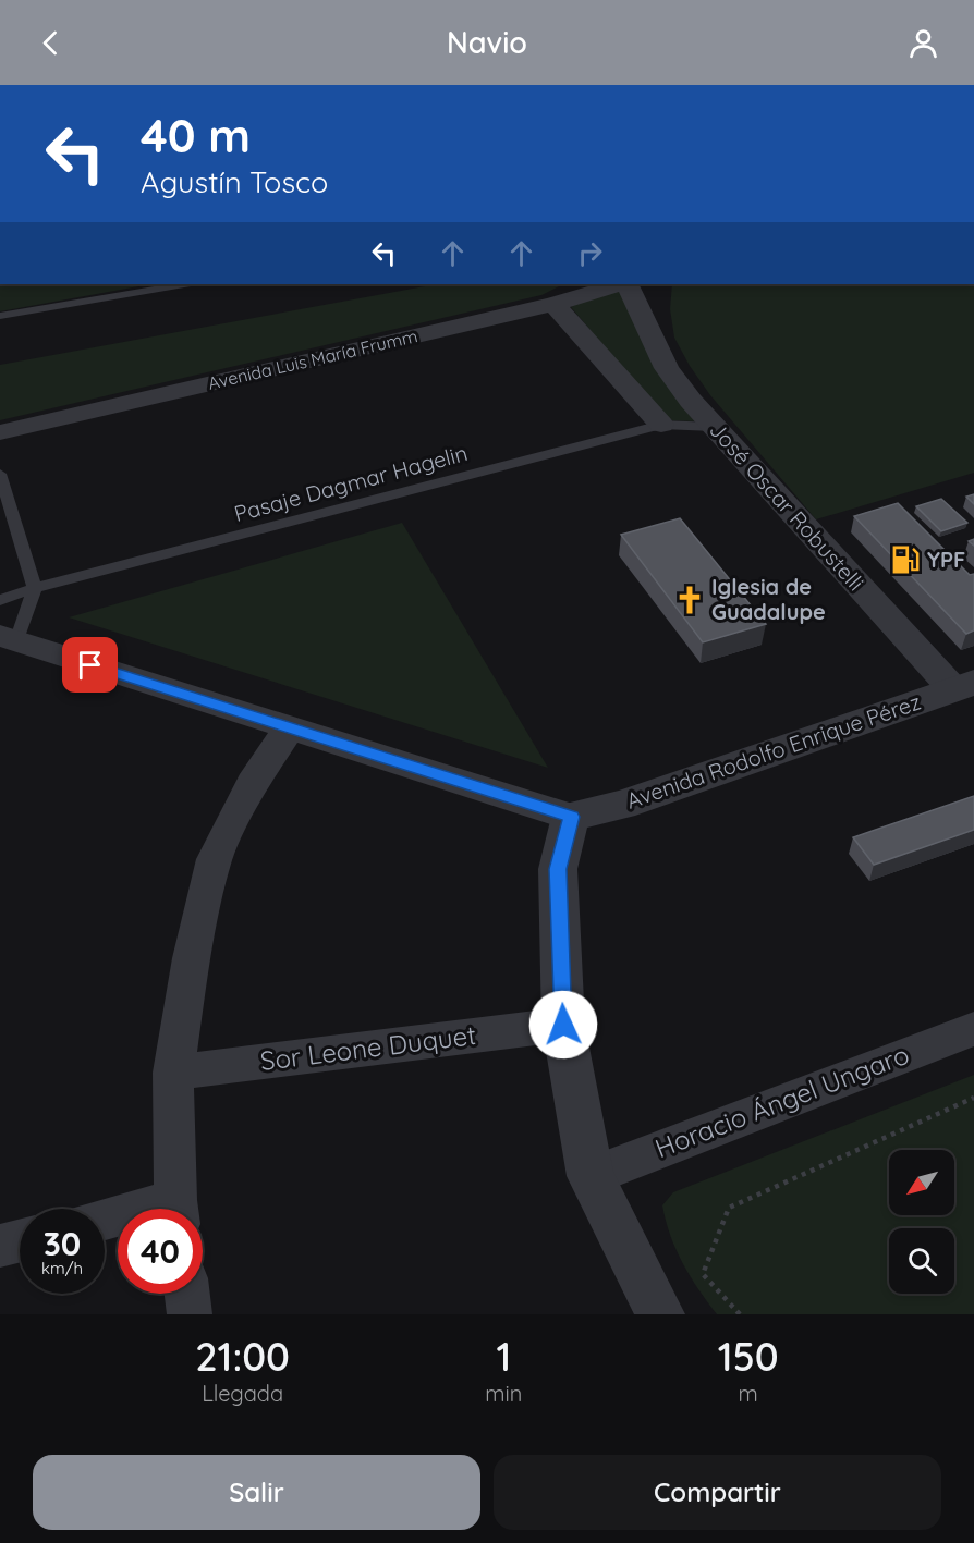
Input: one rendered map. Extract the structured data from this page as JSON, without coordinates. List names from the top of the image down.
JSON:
{
  "streets": {
    "street": [
      "Avenida Luis María Frumm",
      "José Oscar Robustelli",
      "Avenida Rodolfo Enrique Pérez",
      "Sor Leone Duquet",
      "Horacio Ángel Ungaro"
    ],
    "lane": ["Pasaje Dagmar Hagelin"]
  },
  "crossings": [
    ["Pasaje Dagmar Hagelin", "José Oscar Robustelli"],
    ["José Oscar Robustelli", "Avenida Rodolfo Enrique Pérez"]
  ],
  "places": {
    "fuel station": ["YPF"],
    "church": ["Iglesia de Guadalupe"]
  },
  "north": "bottom left",
  "page": {
    "header": "Navio",
    "turn": ["40 m", "Agustín Tosco"],
    "speed": "30 km/h",
    "limit": "40",
    "eta": [
      "21:00",
      "Llegada",
      "1",
      "min",
      "150",
      "m"
    ],
    "buttons": ["Salir", "Compartir"]
  }
}
